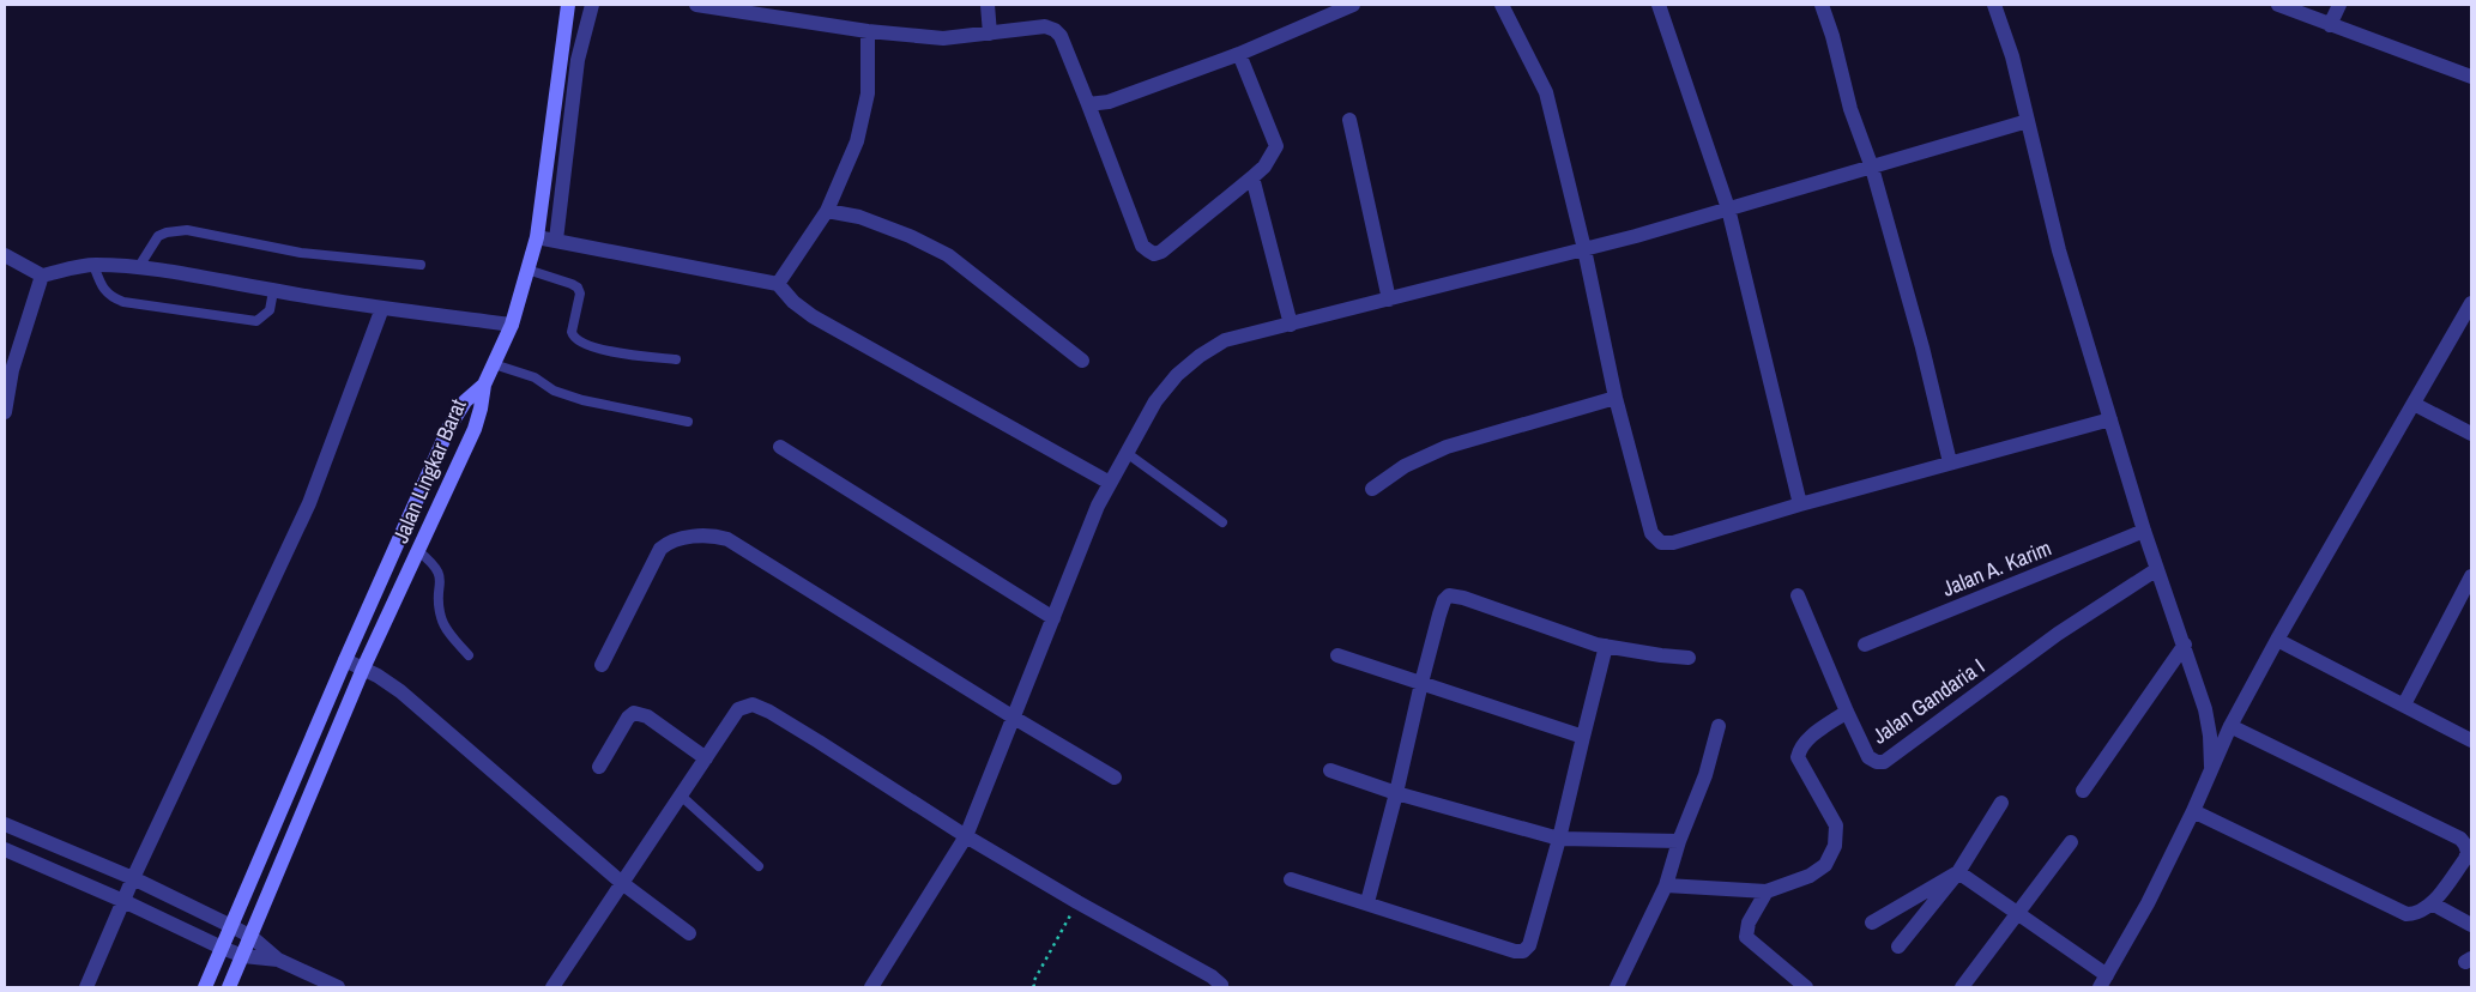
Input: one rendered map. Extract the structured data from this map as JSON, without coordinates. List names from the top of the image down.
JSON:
{
  "streets": {
    "street": ["Jalan Lingkar Barat", "Jalan A. Karim", "Jalan Gandaria I"]
  }
}
